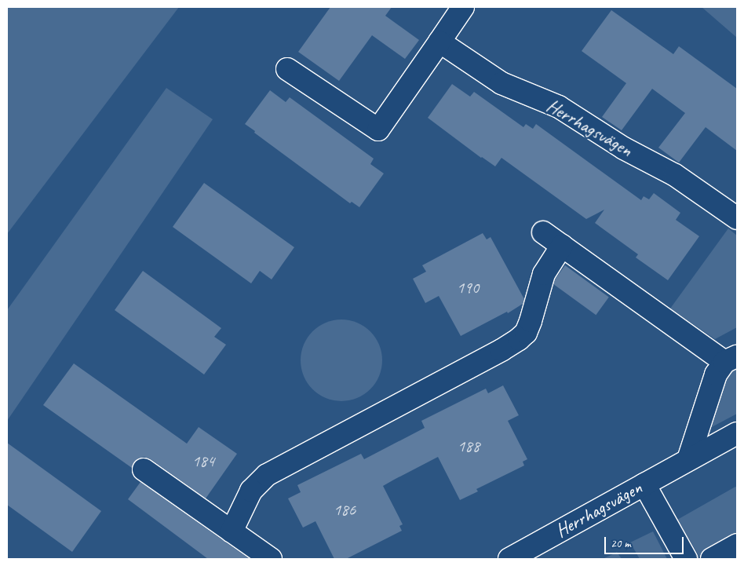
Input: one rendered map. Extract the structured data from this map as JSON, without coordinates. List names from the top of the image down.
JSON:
{
  "streets": {
    "street": ["Herrhagsvägen"]
  },
  "house_numbers": [
    "190",
    "188",
    "184",
    "186"
  ],
  "scale_bar": "20 m"
}
